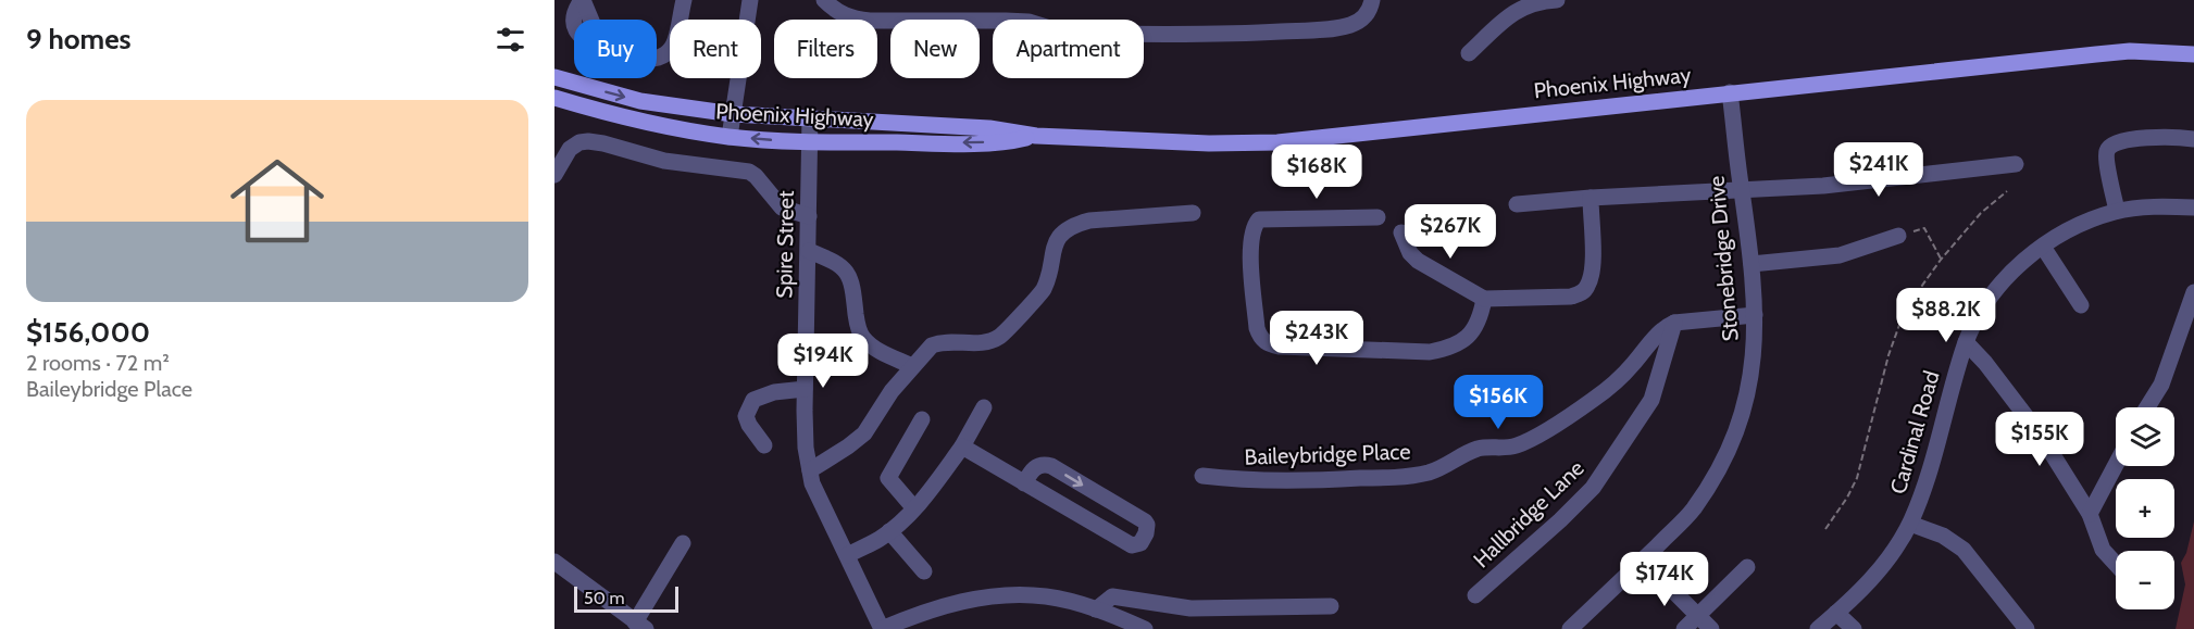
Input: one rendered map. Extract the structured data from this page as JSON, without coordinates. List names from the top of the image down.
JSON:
{
  "streets": {
    "main road": ["Phoenix Highway"],
    "street": [
      "Spire Street",
      "Stonebridge Drive",
      "Cardinal Road",
      "Baileybridge Place",
      "Hallbridge Lane"
    ]
  },
  "crossings": [
    ["Phoenix Highway", "Spire Street"],
    ["Phoenix Highway", "Stonebridge Drive"],
    ["Baileybridge Place", "Hallbridge Lane"]
  ],
  "scale_bar": "50 m",
  "page": {
    "heading": "9 homes",
    "chip": [
      "Buy",
      "Rent",
      "Filters",
      "New",
      "Apartment"
    ],
    "list": [
      {
        "name": "$156,000",
        "note": "2 rooms · 72 m² · Baileybridge Place"
      }
    ],
    "price": [
      "$241K",
      "$168K",
      "$267K",
      "$88.2K",
      "$243K",
      "$194K",
      "$156K",
      "$155K",
      "$174K"
    ],
    "map_buttons": ["+", "−"],
    "scale": "50 m"
  }
}
